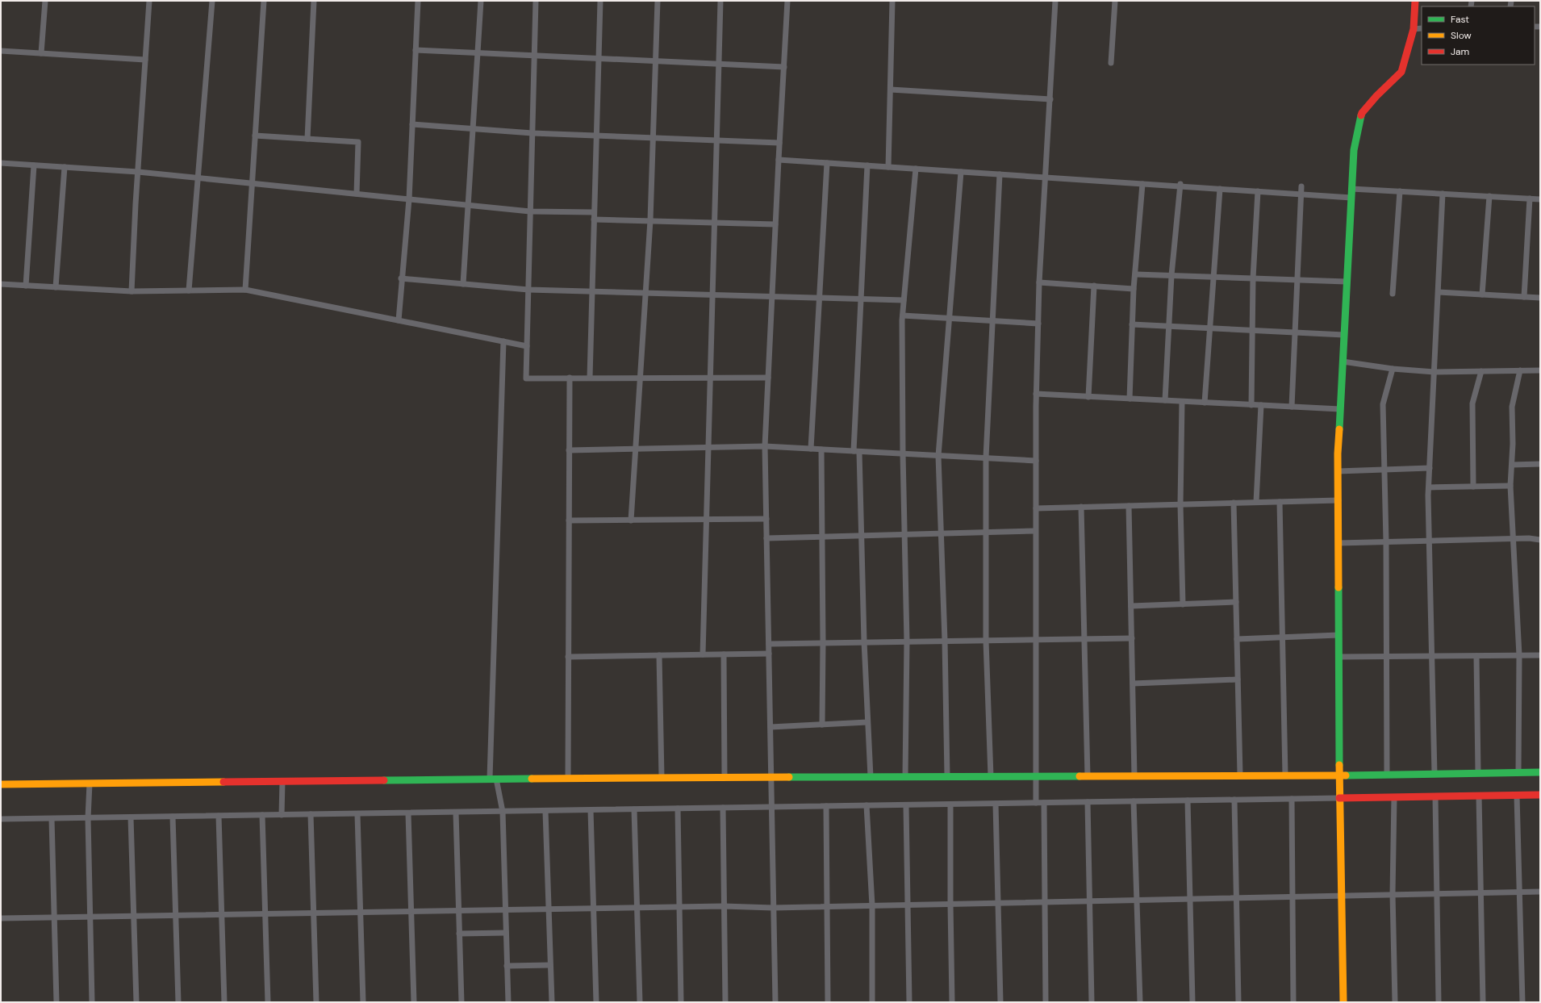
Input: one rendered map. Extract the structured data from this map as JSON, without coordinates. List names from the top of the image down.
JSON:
{
  "legend": ["Fast", "Slow", "Jam"]
}
